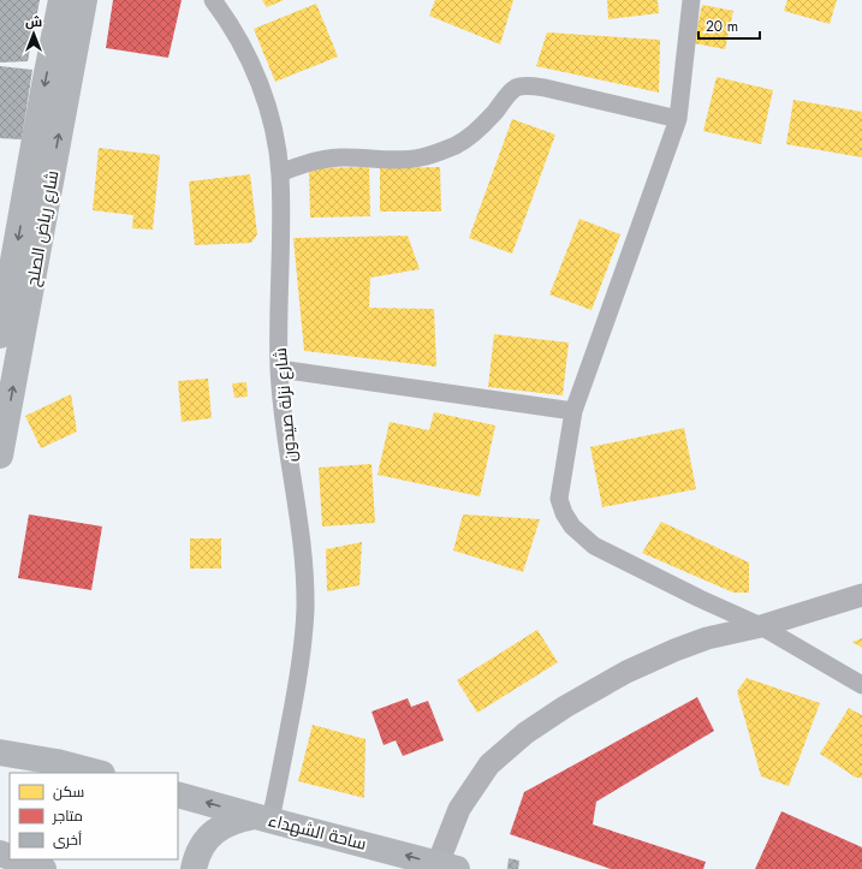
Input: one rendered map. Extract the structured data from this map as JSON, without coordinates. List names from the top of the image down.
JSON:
{
  "streets": {
    "main road": ["شارع رياض الصلح", "ساحة الشهداء"],
    "street": ["شارع نزلة صيدون"]
  },
  "crossings": [
    ["شارع نزلة صيدون", "ساحة الشهداء"]
  ],
  "one_way": ["ساحة الشهداء"],
  "legend": ["سكن", "متاجر", "أخرى"],
  "scale_bar": "20 m",
  "north": "top"
}
